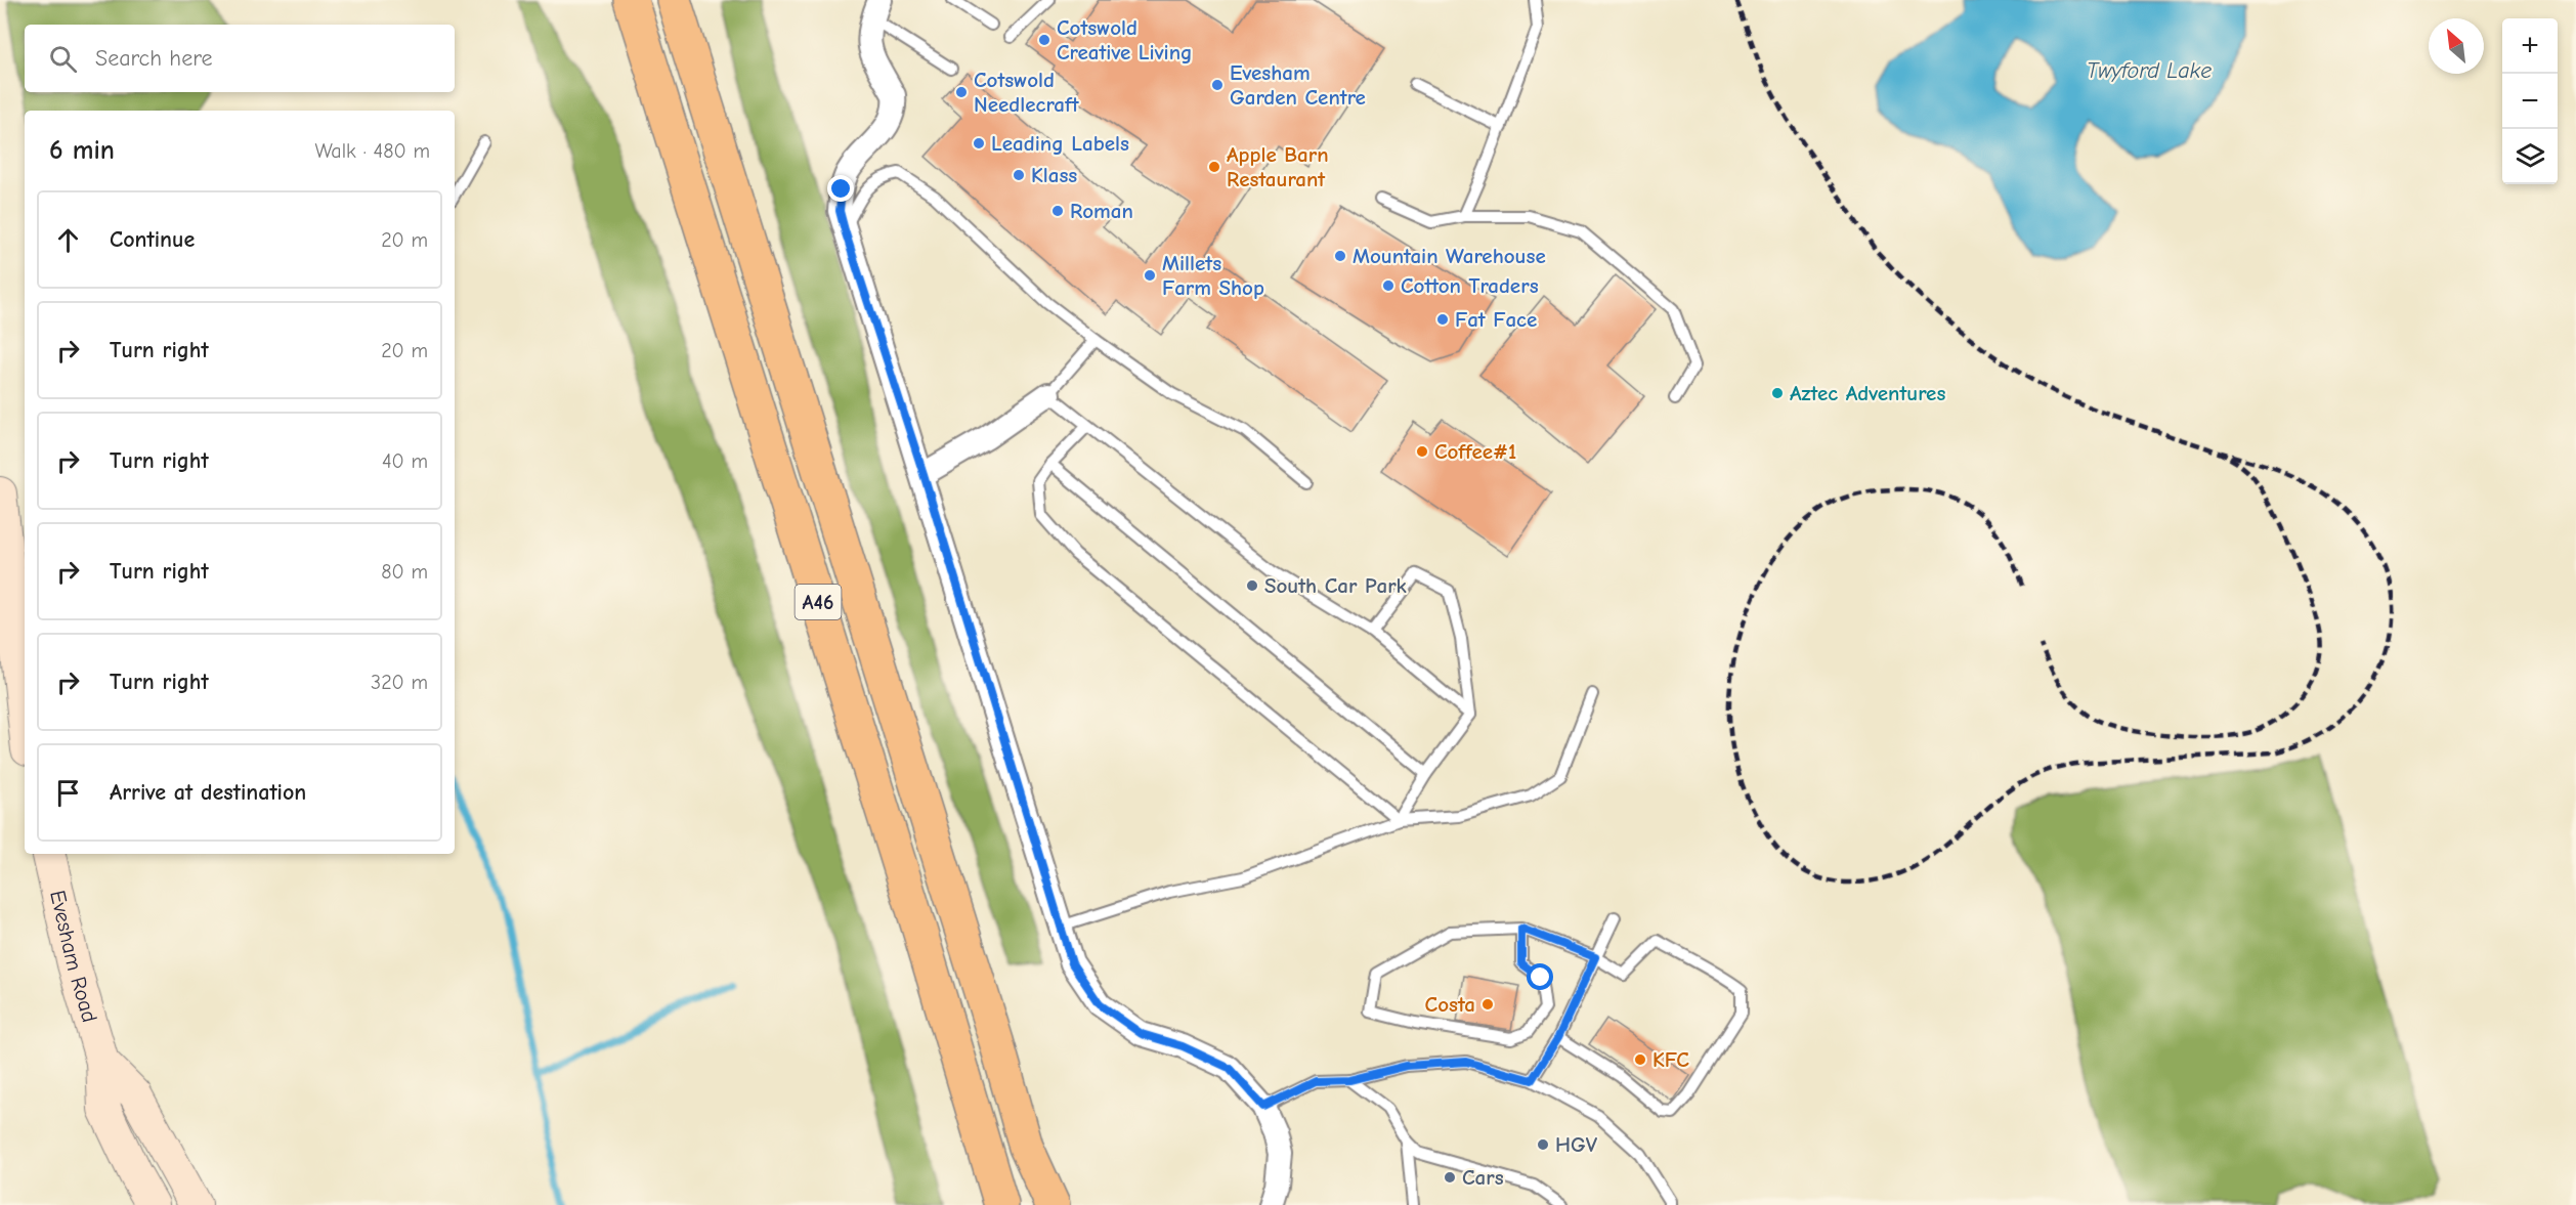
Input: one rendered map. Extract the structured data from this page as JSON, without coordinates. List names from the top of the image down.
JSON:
{
  "streets": {
    "highway": ["A46"],
    "main road": ["Evesham Road"]
  },
  "water": ["Twyford Lake"],
  "places": [
    "Cotswold Creative Living",
    "Evesham Garden Centre",
    "Cotswold Needlecraft",
    "Leading Labels",
    "Apple Barn Restaurant",
    "Klass",
    "Roman",
    "Mountain Warehouse",
    "Millets Farm Shop",
    "Cotton Traders",
    "Fat Face",
    "Aztec Adventures",
    "Coffee#1",
    "South Car Park",
    "Costa",
    "KFC",
    "HGV",
    "Cars"
  ],
  "north": "top left",
  "page": {
    "map_buttons": ["+", "−"],
    "search": "Search here",
    "heading": ["6 min", "Walk · 480 m"],
    "list": [
      ["Continue", "20 m"],
      ["Turn right", "20 m"],
      ["Turn right", "40 m"],
      ["Turn right", "80 m"],
      ["Turn right", "320 m"],
      "Arrive at destination"
    ]
  }
}
